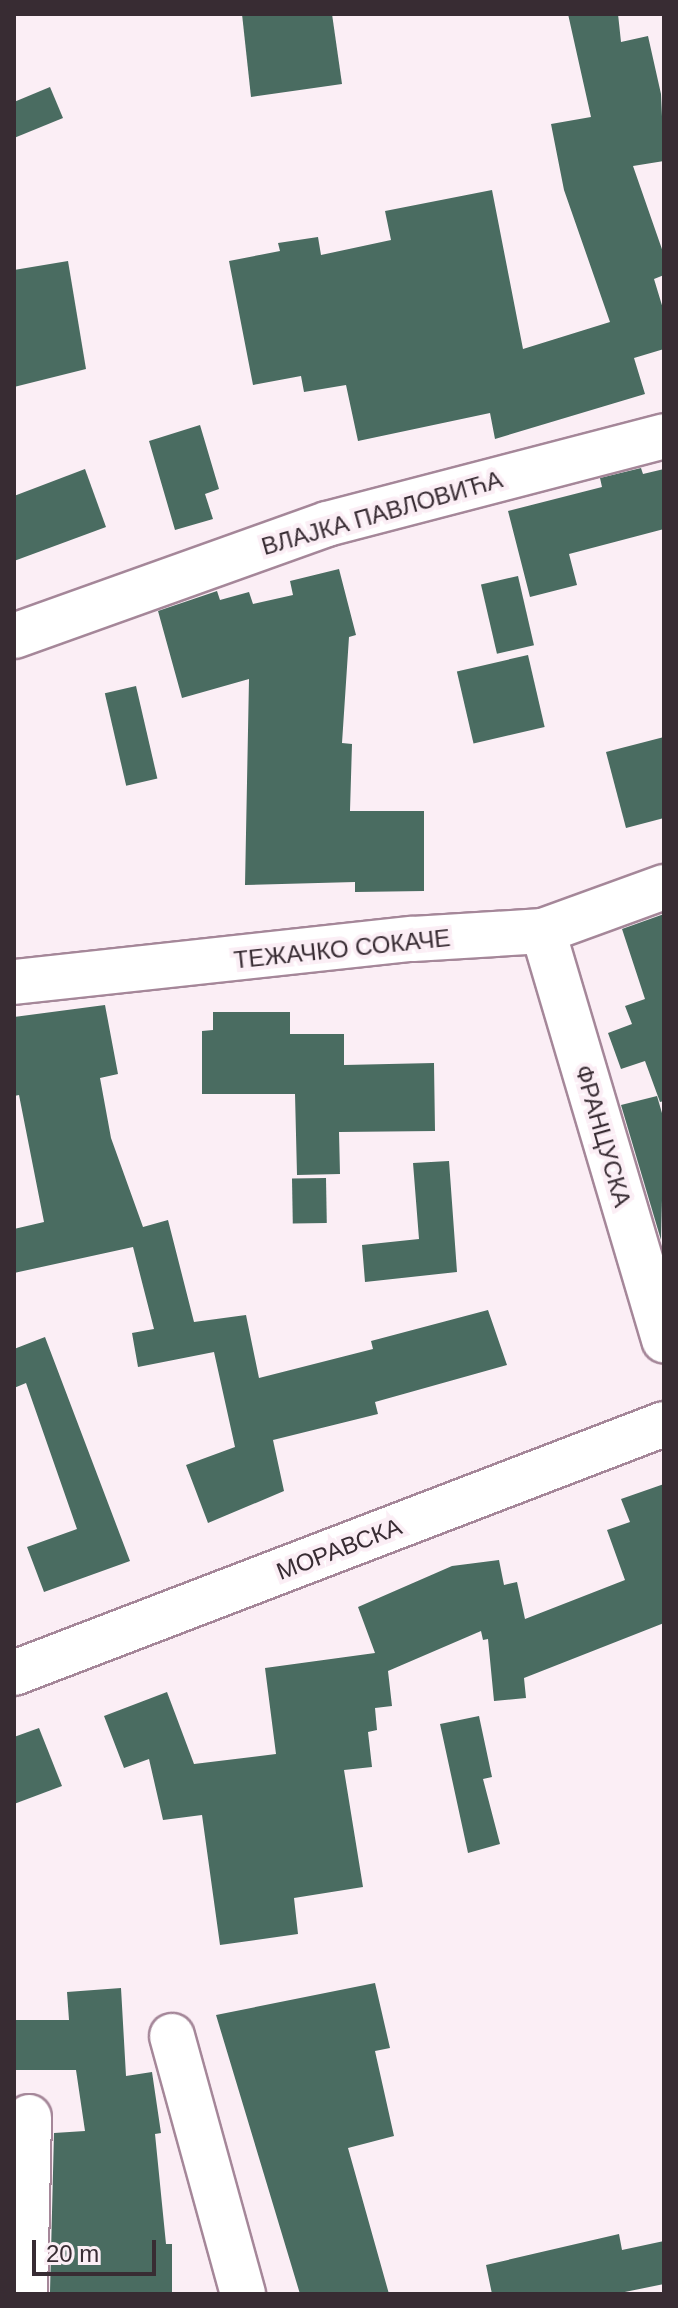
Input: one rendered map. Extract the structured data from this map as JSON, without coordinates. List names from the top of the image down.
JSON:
{
  "streets": {
    "street": [
      "ВЛАЈКА ПАВЛОВИЋА",
      "ТЕЖАЧКО СОКАЧЕ",
      "ФРАНЦУСКА",
      "МОРАВСКА"
    ]
  },
  "crossings": [
    ["ТЕЖАЧКО СОКАЧЕ", "ФРАНЦУСКА"]
  ],
  "scale_bar": "20 m"
}
